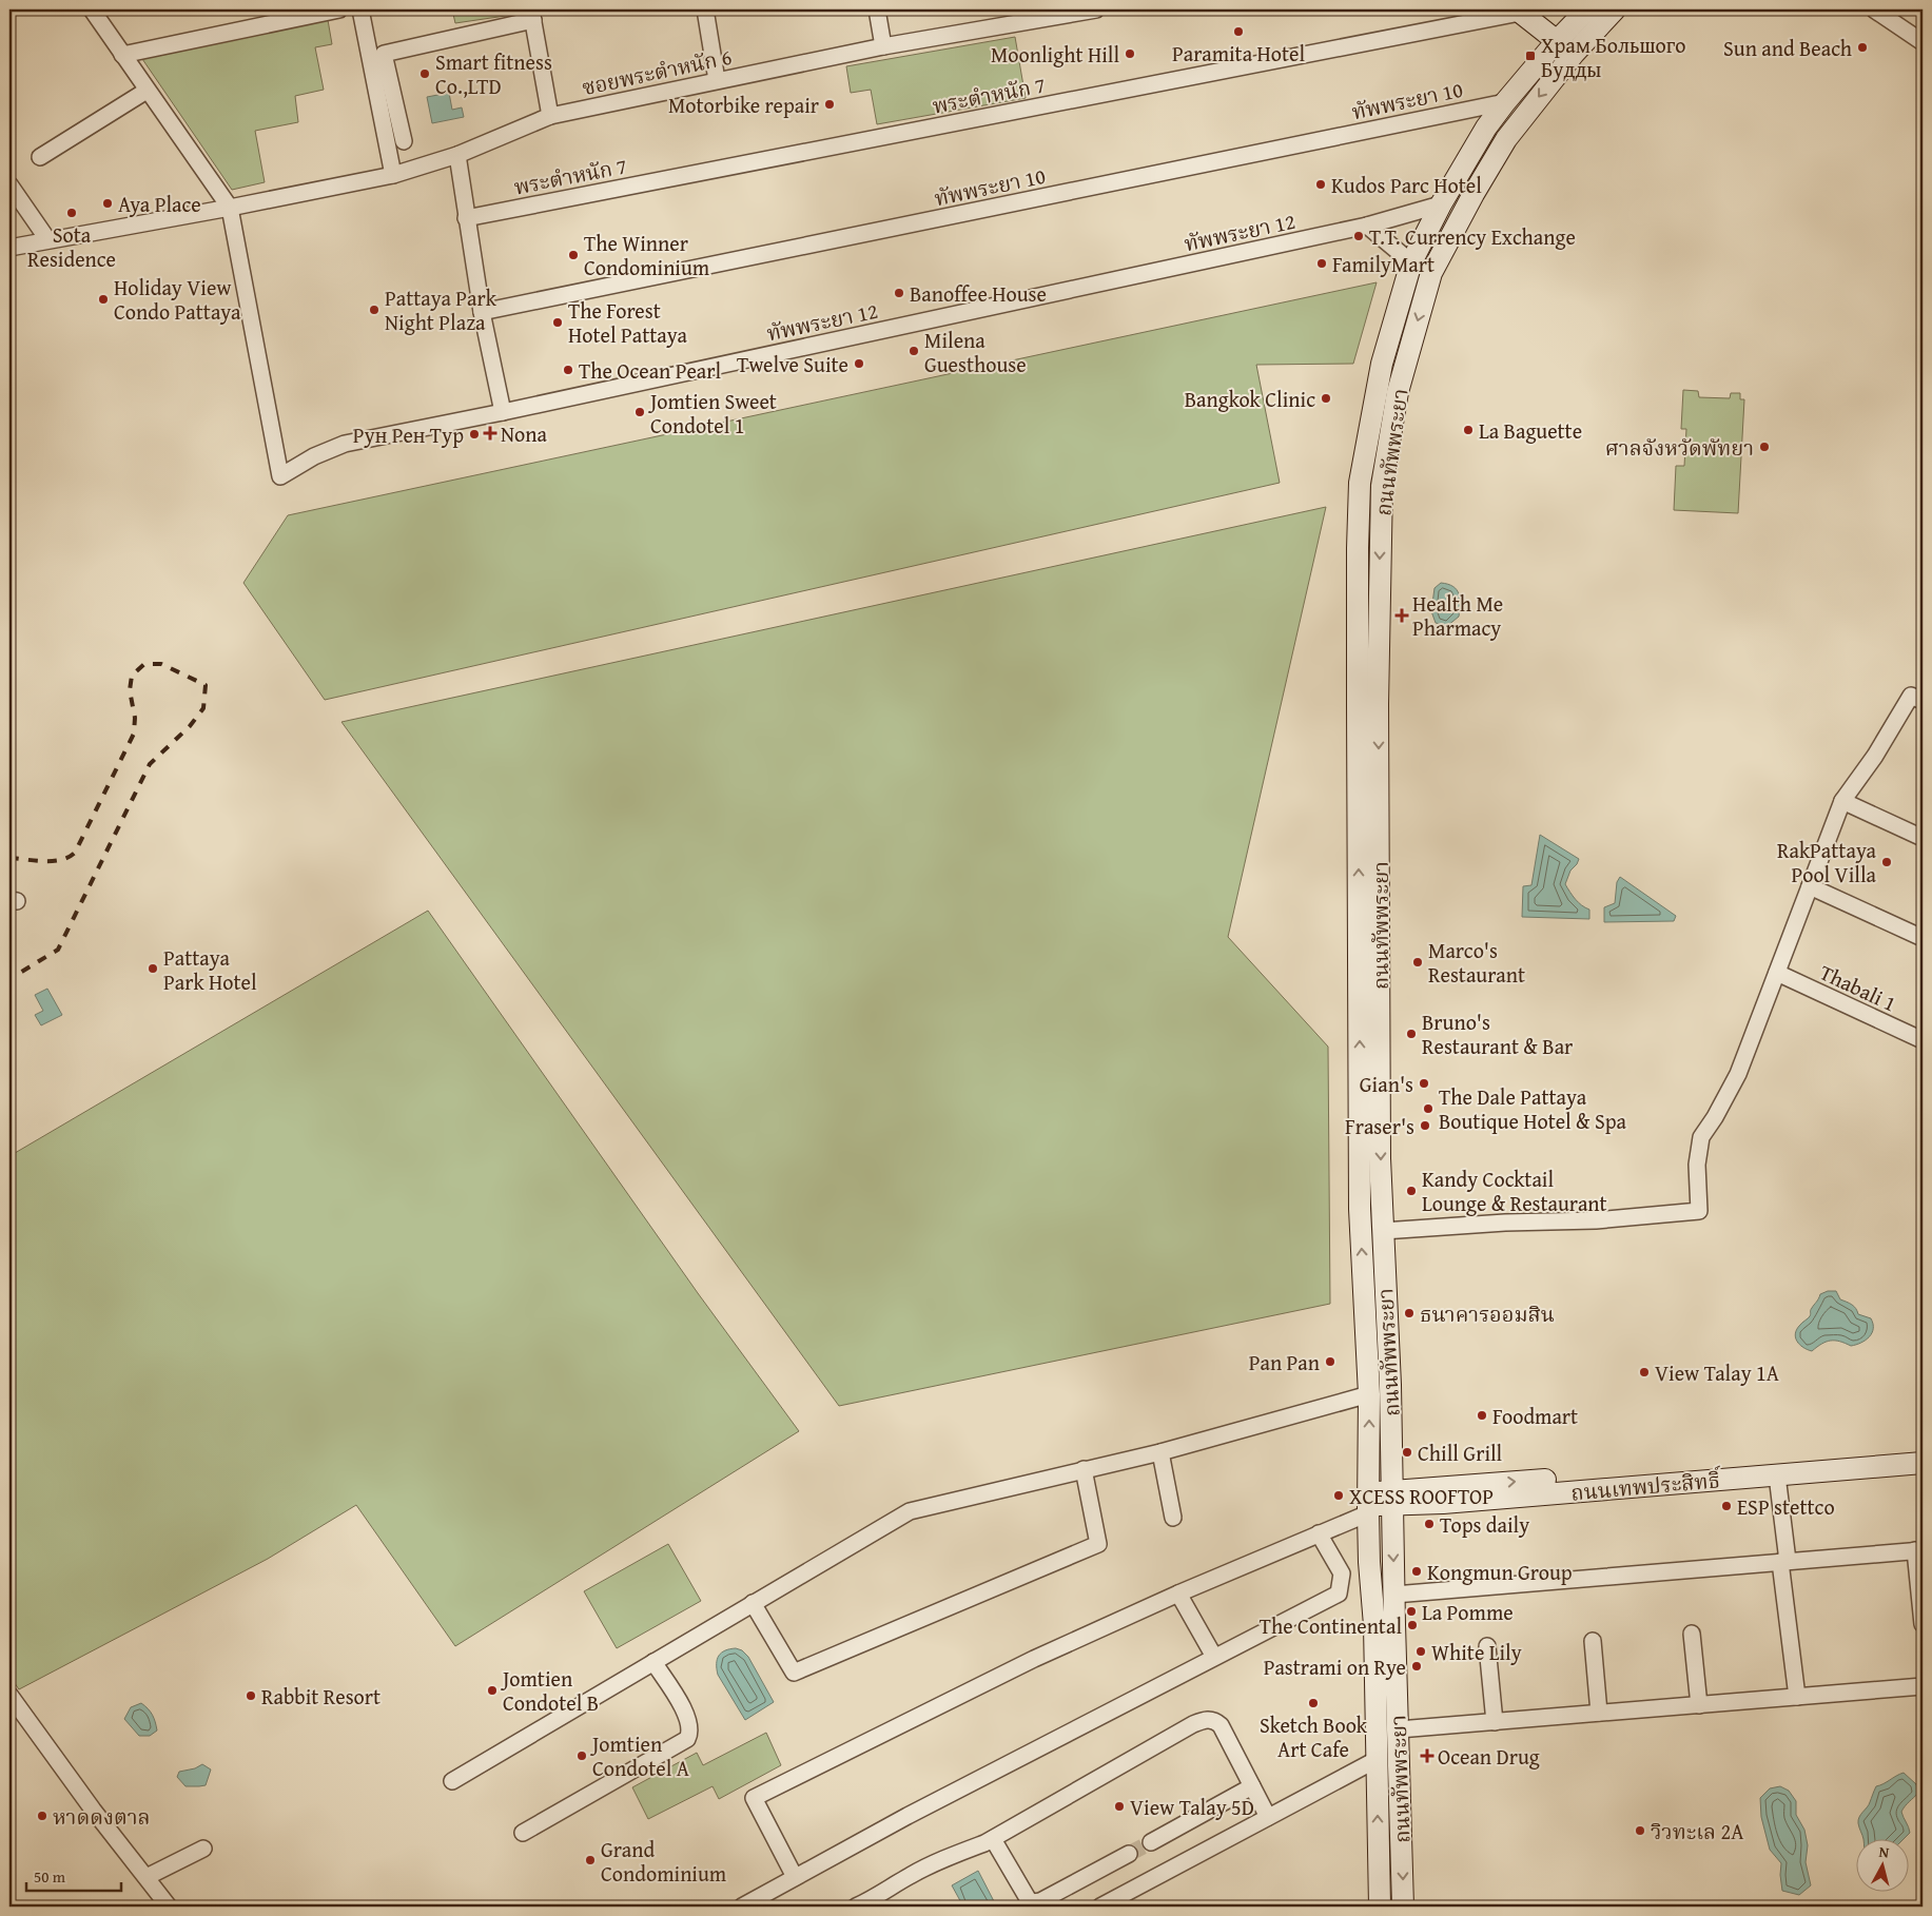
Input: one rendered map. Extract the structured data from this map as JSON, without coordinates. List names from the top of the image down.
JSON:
{
  "streets": {
    "main road": ["ถนนทัพพระยา", "ถนนเทพประสิทธิ์"],
    "street": [
      "ซอยพระตำหนัก 6",
      "พระตำหนัก 7",
      "ทัพพระยา 10",
      "ทัพพระยา 12",
      "Thabali 1"
    ]
  },
  "crossings": [
    ["ซอยพระตำหนัก 6", "ทัพพระยา 12"],
    ["ทัพพระยา 10", "ถนนทัพพระยา"],
    ["ทัพพระยา 12", "ถนนทัพพระยา"],
    ["ถนนทัพพระยา", "ถนนเทพประสิทธิ์"]
  ],
  "places": {
    "other": [
      "Paramita Hotel",
      "Sun and Beach",
      "Moonlight Hill",
      "Smart fitness Co.,LTD",
      "Motorbike repair",
      "Kudos Parc Hotel",
      "Aya Place",
      "Sota Residence",
      "T.T. Currency Exchange",
      "The Winner Condominium",
      "FamilyMart",
      "Banoffee House",
      "Holiday View Condo Pattaya",
      "Pattaya Park Night Plaza",
      "The Forest Hotel Pattaya",
      "Milena Guesthouse",
      "Twelve Suite",
      "The Ocean Pearl",
      "Bangkok Clinic",
      "Jomtien Sweet Condotel 1",
      "La Baguette",
      "Рун Рен Тур",
      "ศาลจังหวัดพัทยา",
      "RakPattaya Pool Villa",
      "Marco's Restaurant",
      "Pattaya Park Hotel",
      "Bruno's Restaurant & Bar",
      "Gian's",
      "The Dale Pattaya Boutique Hotel & Spa",
      "Fraser's",
      "Kandy Cocktail Lounge & Restaurant",
      "ธนาคารออมสิน",
      "Pan Pan",
      "View Talay 1A",
      "Foodmart",
      "Chill Grill",
      "XCESS ROOFTOP",
      "ESP stettco",
      "Tops daily",
      "Kongmun Group",
      "La Pomme",
      "The Continental",
      "White Lily",
      "Pastrami on Rye",
      "Jomtien Condotel B",
      "Rabbit Resort",
      "Sketch Book Art Cafe",
      "Jomtien Condotel A",
      "View Talay 5D",
      "หาดดงตาล",
      "วิวทะเล 2A",
      "Grand Condominium"
    ],
    "transit": ["Храм Большого Будды"],
    "health": ["Nona", "Health Me Pharmacy", "Ocean Drug"]
  },
  "scale_bar": "50 m",
  "north": "top"
}
